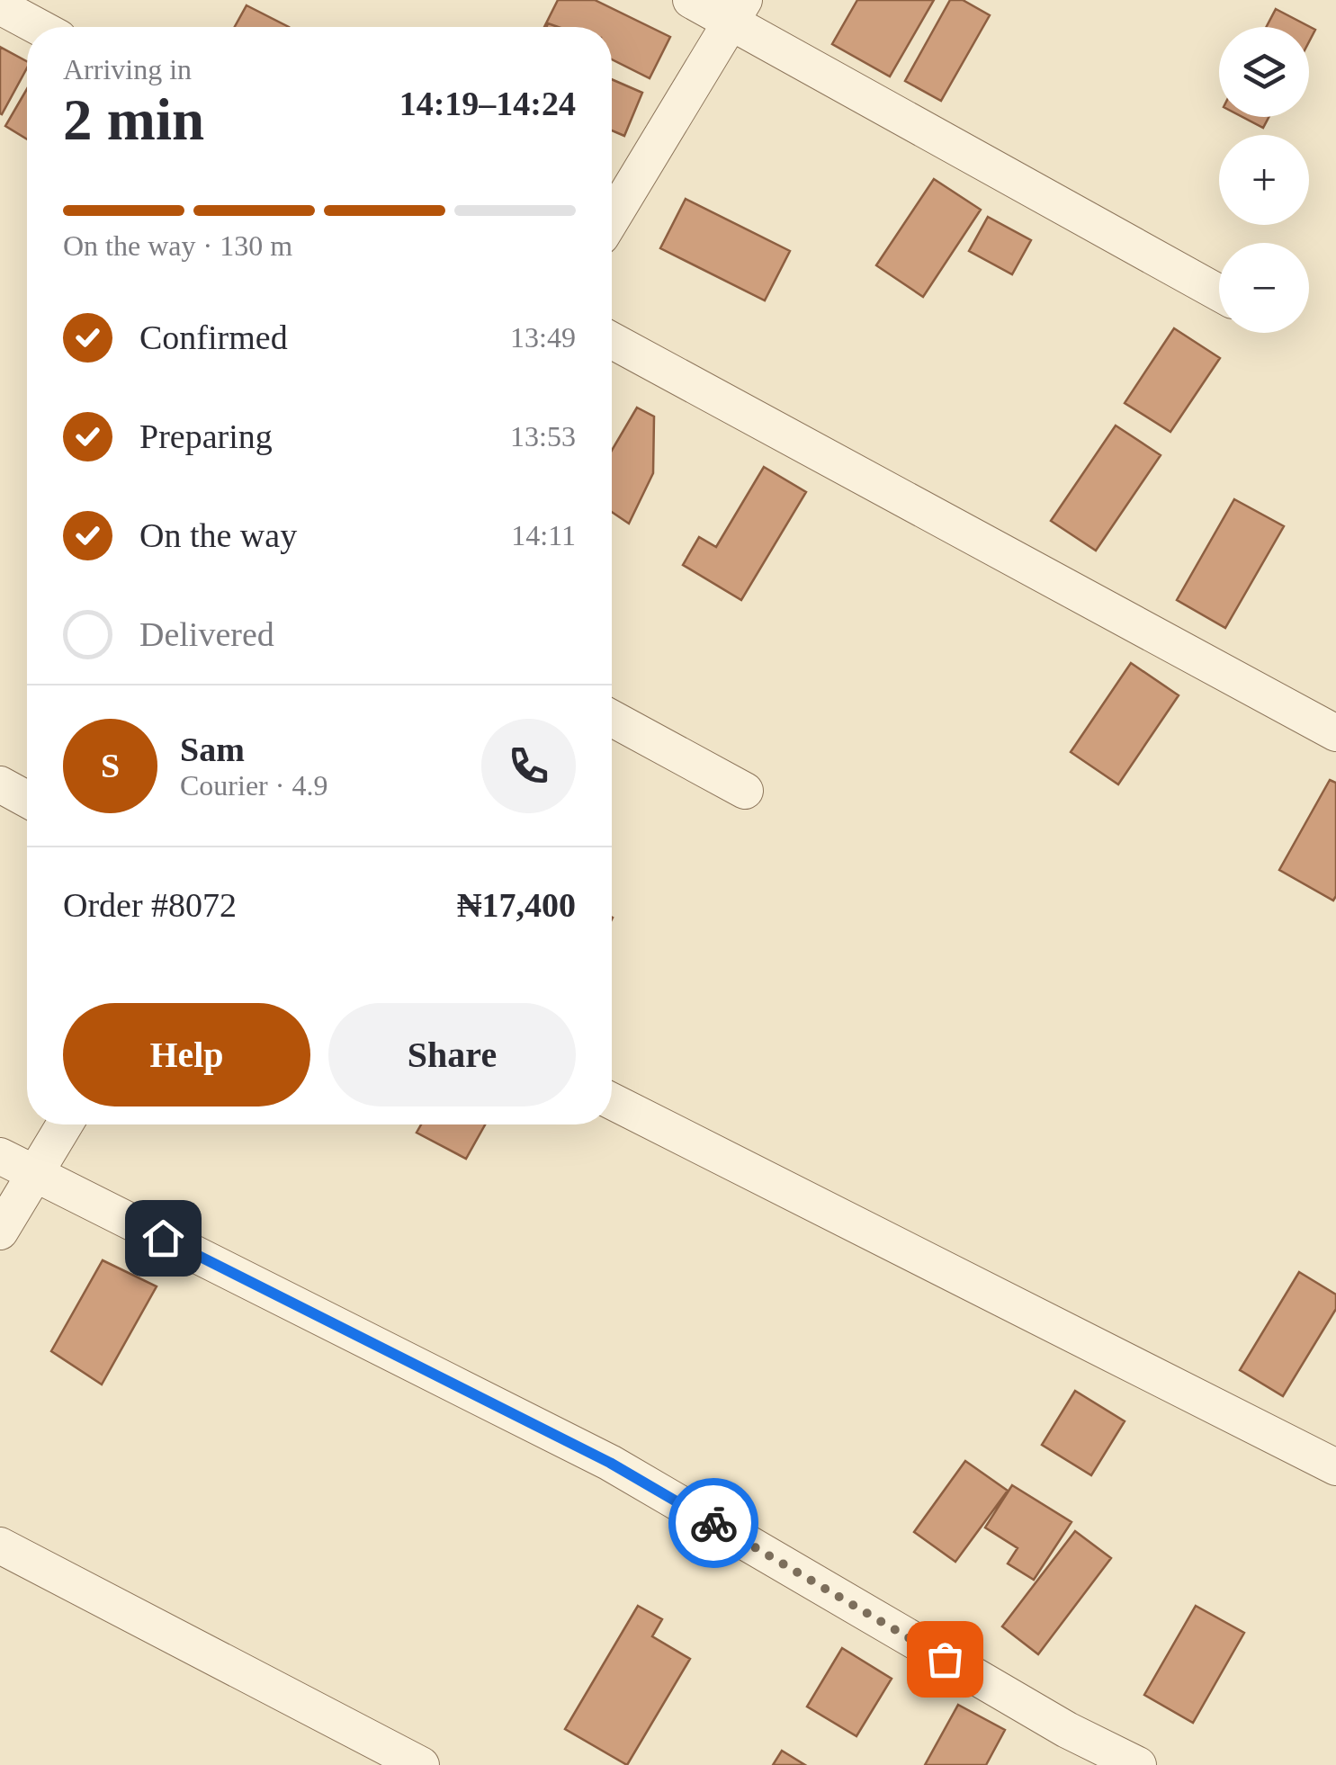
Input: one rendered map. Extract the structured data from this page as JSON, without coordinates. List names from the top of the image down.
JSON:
{
  "page": {
    "map_buttons": ["+", "−"],
    "heading": ["2 min", "Arriving in", "14:19–14:24"],
    "panel": [
      "Sam",
      "Courier · 4.9",
      "Order #8072",
      "₦17,400"
    ],
    "bar": "On the way · 130 m",
    "list": [
      ["Confirmed", "13:49"],
      ["Preparing", "13:53"],
      ["On the way", "14:11"],
      "Delivered"
    ],
    "round": "S",
    "buttons": ["Help", "Share"]
  }
}
